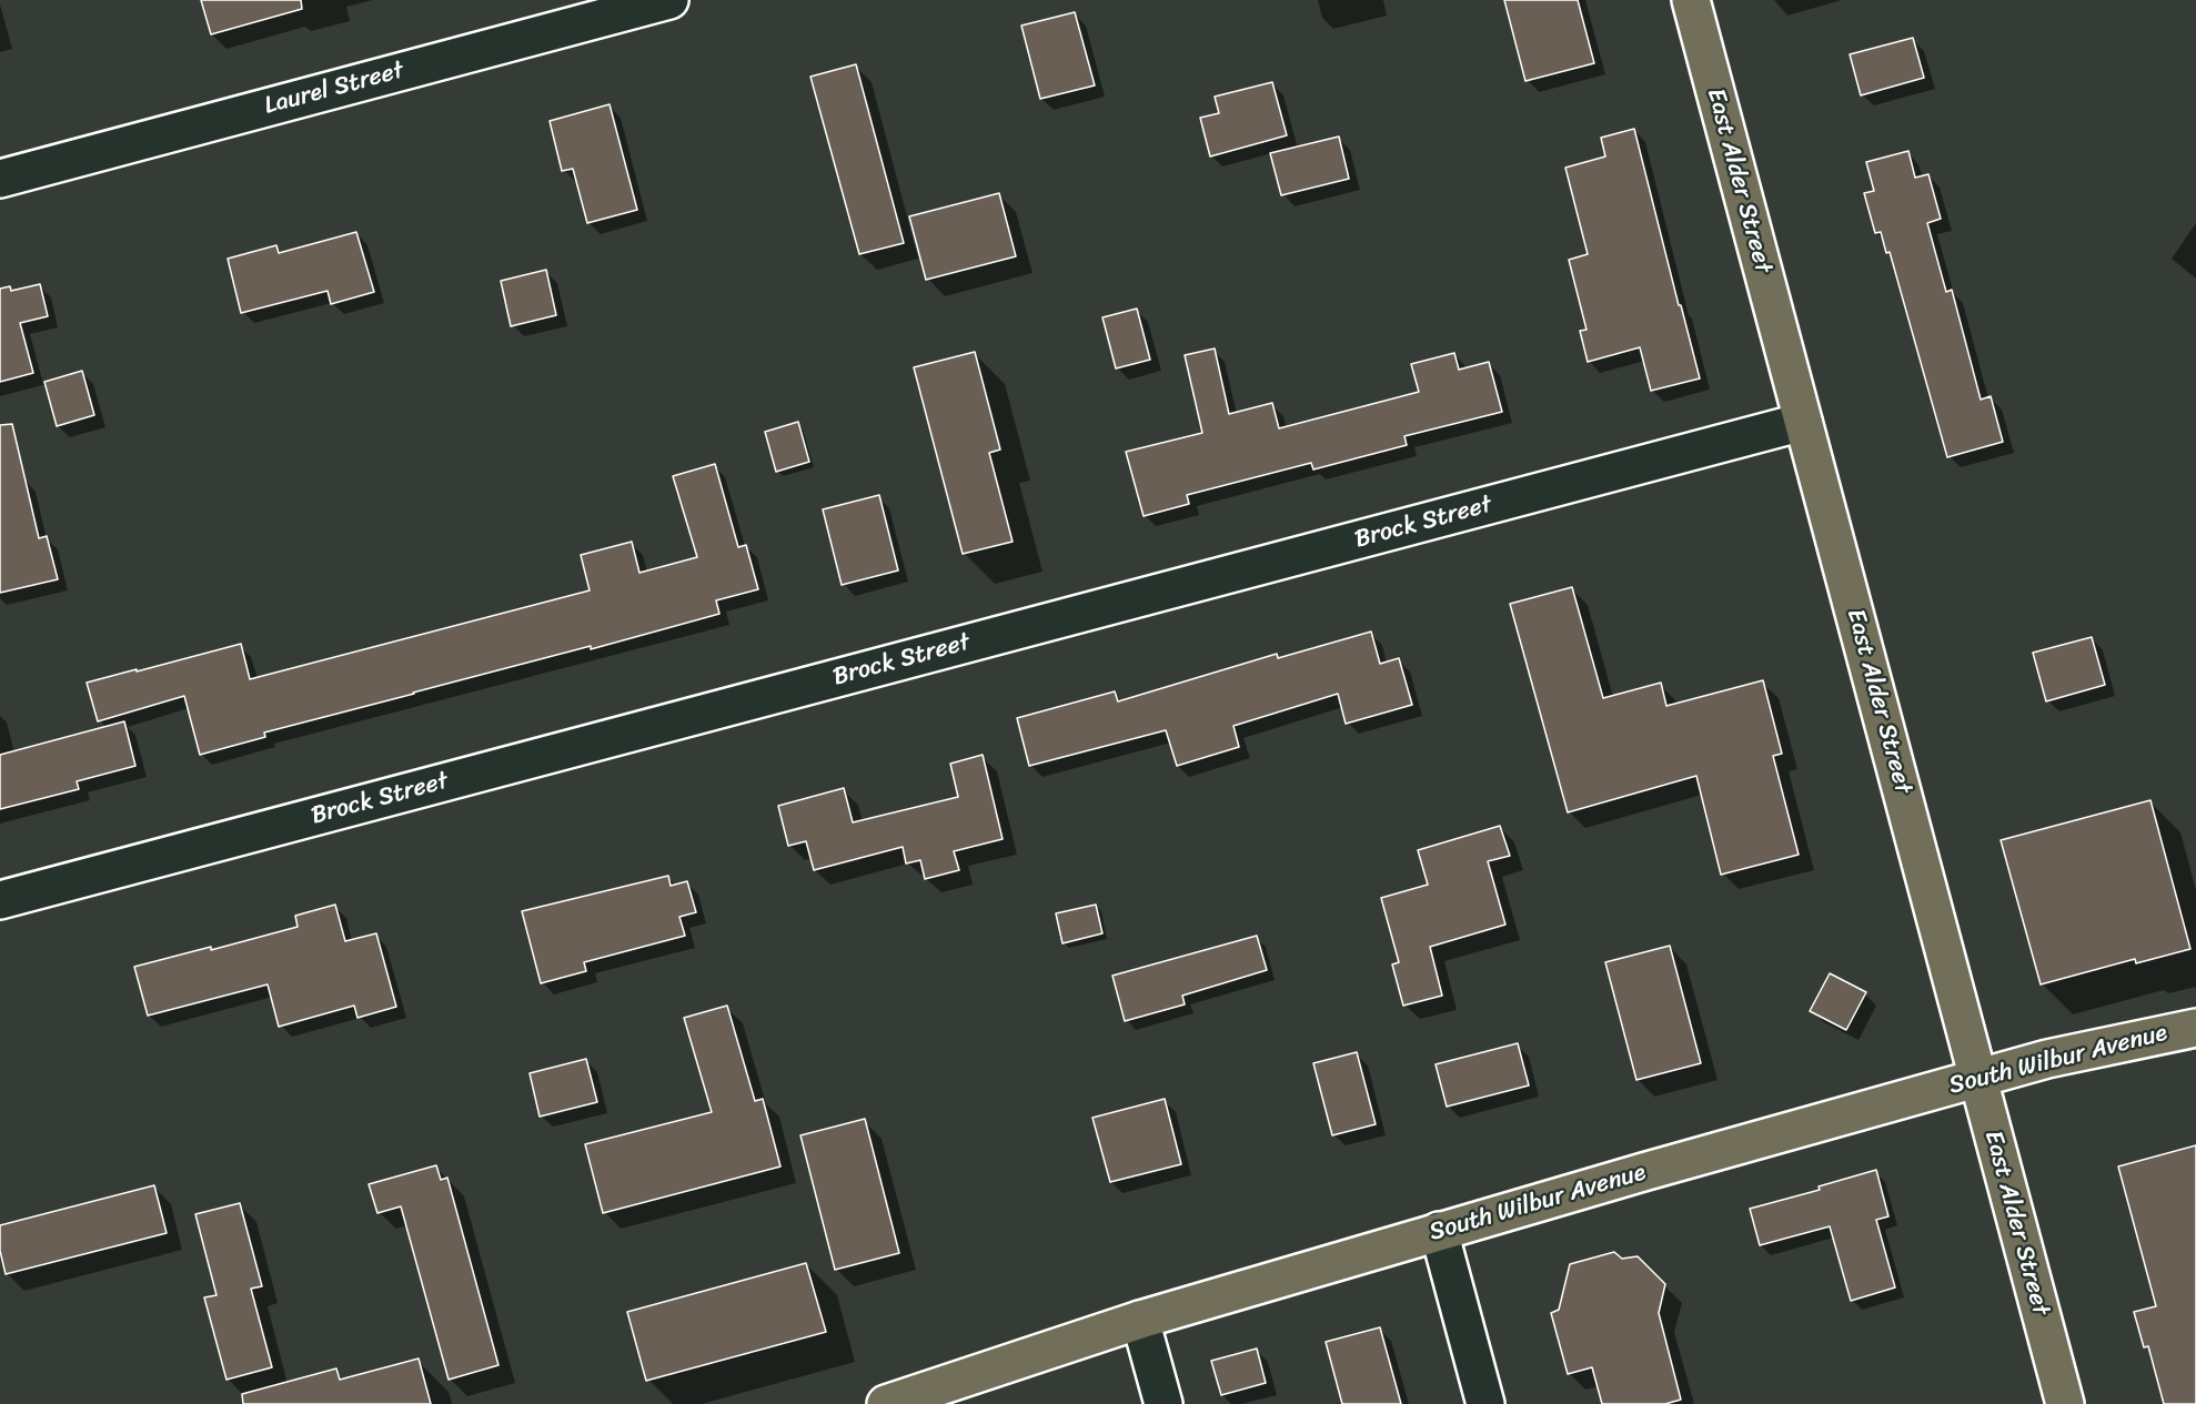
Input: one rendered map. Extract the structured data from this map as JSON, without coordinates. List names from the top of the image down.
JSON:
{
  "streets": {
    "main road": ["East Alder Street", "South Wilbur Avenue"],
    "street": ["Laurel Street", "Brock Street"]
  },
  "crossings": [
    ["East Alder Street", "Brock Street"],
    ["East Alder Street", "South Wilbur Avenue"]
  ]
}
